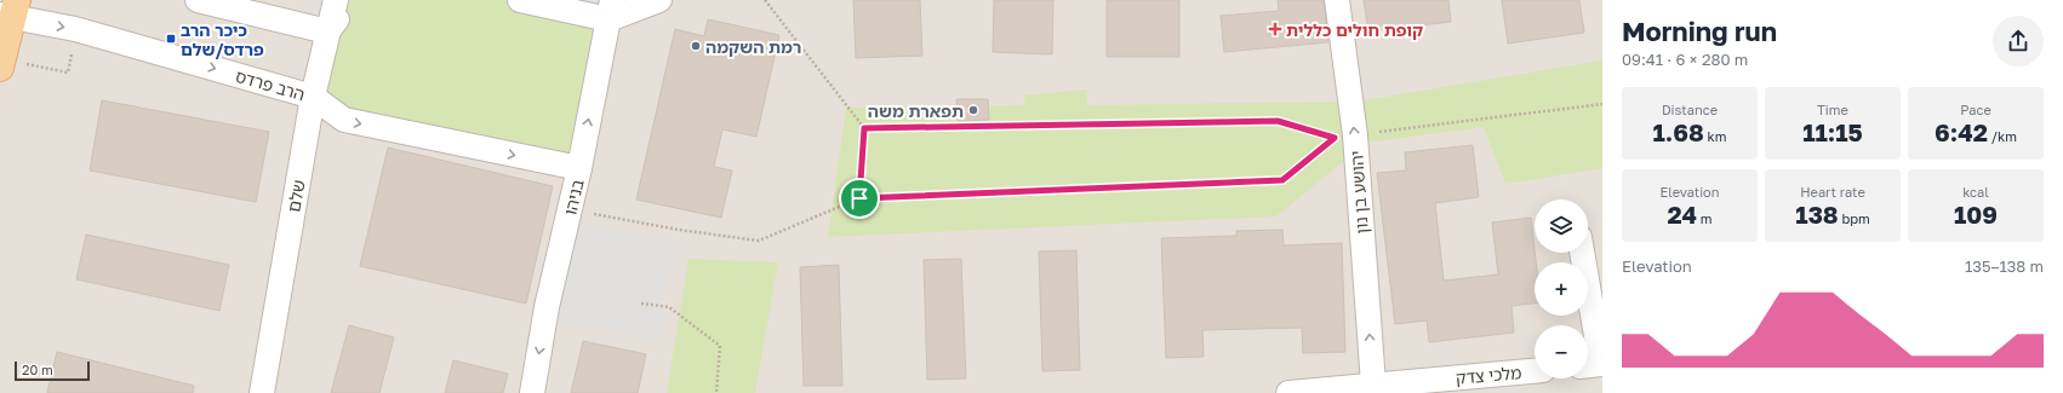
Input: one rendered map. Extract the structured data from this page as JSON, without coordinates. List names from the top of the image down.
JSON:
{
  "streets": {
    "street": [
      "הרב פרדס",
      "יהושע בן נון",
      "שלם",
      "בניהו",
      "מלכי צדק"
    ]
  },
  "crossings": [
    ["הרב פרדס", "שלם"],
    ["הרב פרדס", "בניהו"],
    ["יהושע בן נון", "מלכי צדק"]
  ],
  "one_way": ["יהושע בן נון"],
  "places": {
    "health": ["קופת חולים כללית"],
    "transit": ["כיכר הרב פרדס/שלם"],
    "other": ["רמת השקמה", "תפארת משה"]
  },
  "scale_bar": "20 m",
  "page": {
    "heading": ["Morning run", "09:41 · 6 × 280 m"],
    "stats": [
      ["Distance", "1.68 km"],
      ["Time", "11:15"],
      ["Pace", "6:42 /km"],
      ["Elevation", "24 m"],
      ["Heart rate", "138 bpm"],
      ["kcal", "109"]
    ],
    "map_buttons": ["+", "−"],
    "chart": ["Elevation", "135–138 m"],
    "scale": "20 m"
  }
}
